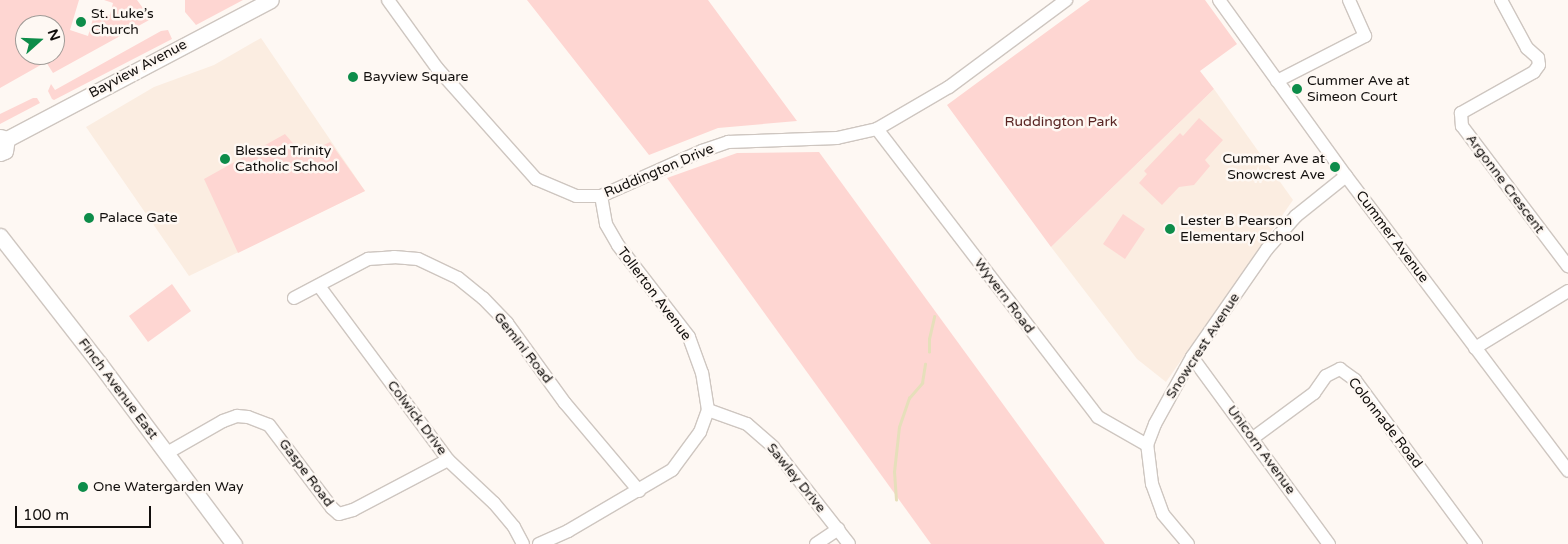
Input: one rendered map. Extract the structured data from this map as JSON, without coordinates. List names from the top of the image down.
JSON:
{
  "streets": {
    "main road": ["Bayview Avenue", "Finch Avenue East"],
    "street": [
      "Ruddington Drive",
      "Argonne Crescent",
      "Cummer Avenue",
      "Tollerton Avenue",
      "Wyvern Road",
      "Snowcrest Avenue",
      "Gemini Road",
      "Colwick Drive",
      "Colonnade Road",
      "Unicorn Avenue",
      "Gaspe Road",
      "Sawley Drive"
    ]
  },
  "crossings": [
    ["Ruddington Drive", "Tollerton Avenue"],
    ["Ruddington Drive", "Wyvern Road"],
    ["Cummer Avenue", "Snowcrest Avenue"],
    ["Tollerton Avenue", "Sawley Drive"],
    ["Wyvern Road", "Snowcrest Avenue"],
    ["Snowcrest Avenue", "Unicorn Avenue"],
    ["Gemini Road", "Colwick Drive"],
    ["Finch Avenue East", "Gaspe Road"],
    ["Colwick Drive", "Gaspe Road"],
    ["Colonnade Road", "Unicorn Avenue"]
  ],
  "parks": ["Ruddington Park"],
  "places": [
    "St. Luke’s Church",
    "Bayview Square",
    "Cummer Ave at Simeon Court",
    "Blessed Trinity Catholic School",
    "Cummer Ave at Snowcrest Ave",
    "Palace Gate",
    "Lester B Pearson Elementary School",
    "One Watergarden Way"
  ],
  "scale_bar": "100 m",
  "north": "right"
}
